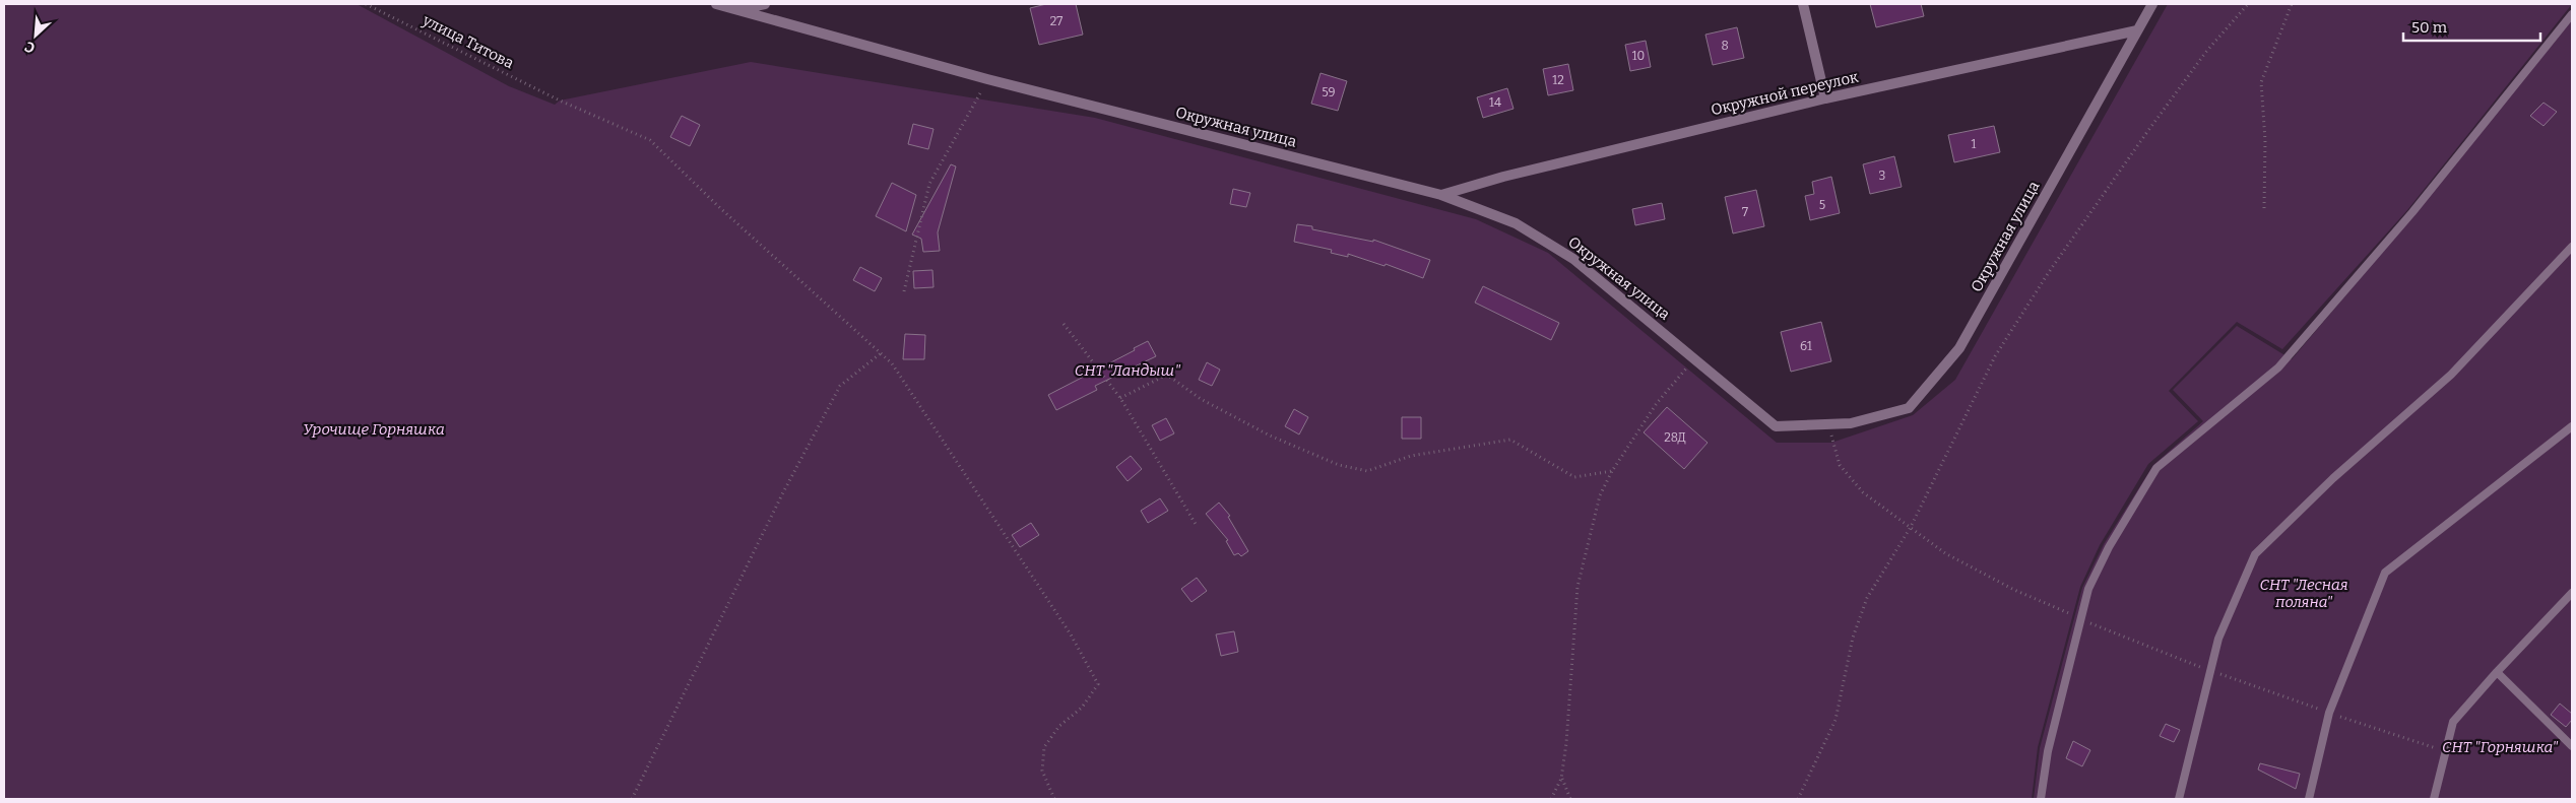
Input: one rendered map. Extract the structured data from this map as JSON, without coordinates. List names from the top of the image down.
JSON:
{
  "streets": {
    "street": ["Окружной переулок", "Окружная улица"],
    "path": ["улица Титова"]
  },
  "crossings": [
    ["Окружной переулок", "Окружная улица"]
  ],
  "parks": [
    "СНТ \"Ландыш\"",
    "Урочище Горняшка",
    "СНТ \"Лесная поляна\"",
    "СНТ \"Горняшка\""
  ],
  "house_numbers": [
    "27",
    "8",
    "10",
    "12",
    "59",
    "14",
    "1",
    "3",
    "5",
    "7",
    "61",
    "28Д"
  ],
  "scale_bar": "50 m",
  "north": "bottom left"
}
